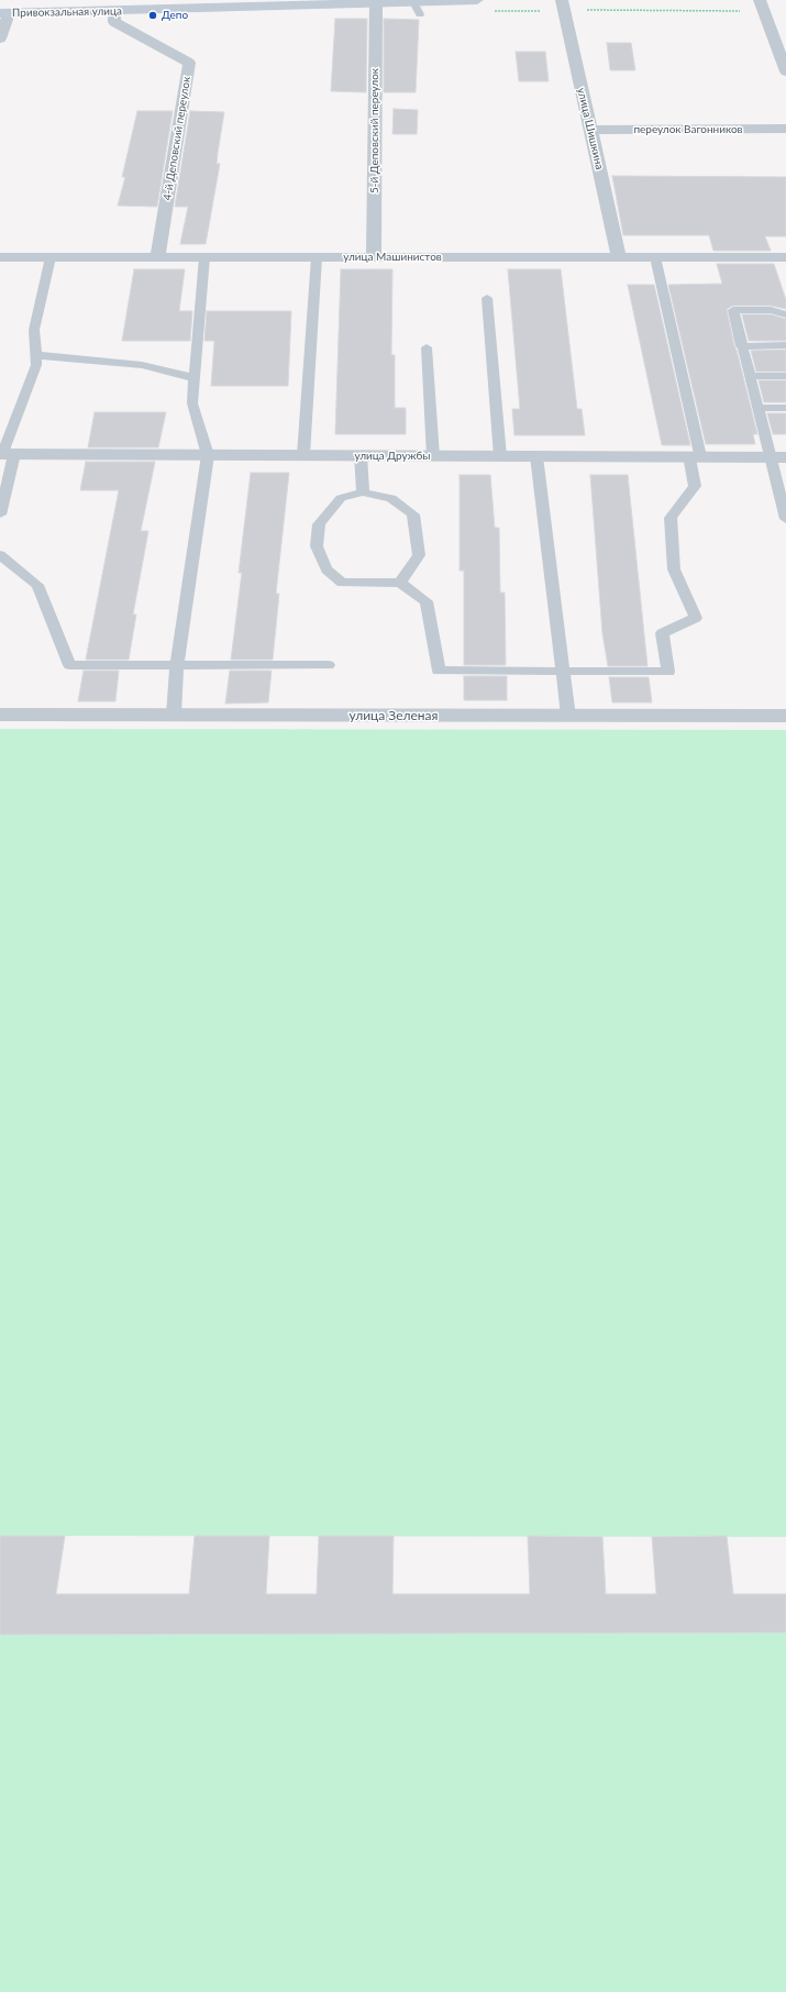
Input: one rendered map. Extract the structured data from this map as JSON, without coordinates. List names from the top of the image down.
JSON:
{
  "streets": {
    "street": [
      "Привокзальная улица",
      "улица Шишкина",
      "переулок Вагонников",
      "5-й Деповский переулок",
      "4-й Деповский переулок",
      "улица Машинистов",
      "улица Дружбы",
      "улица Зеленая"
    ]
  },
  "crossings": [
    ["Привокзальная улица", "5-й Деповский переулок"],
    ["Привокзальная улица", "4-й Деповский переулок"],
    ["улица Шишкина", "переулок Вагонников"],
    ["улица Шишкина", "улица Машинистов"],
    ["5-й Деповский переулок", "улица Машинистов"],
    ["4-й Деповский переулок", "улица Машинистов"]
  ],
  "places": ["Депо"]
}
